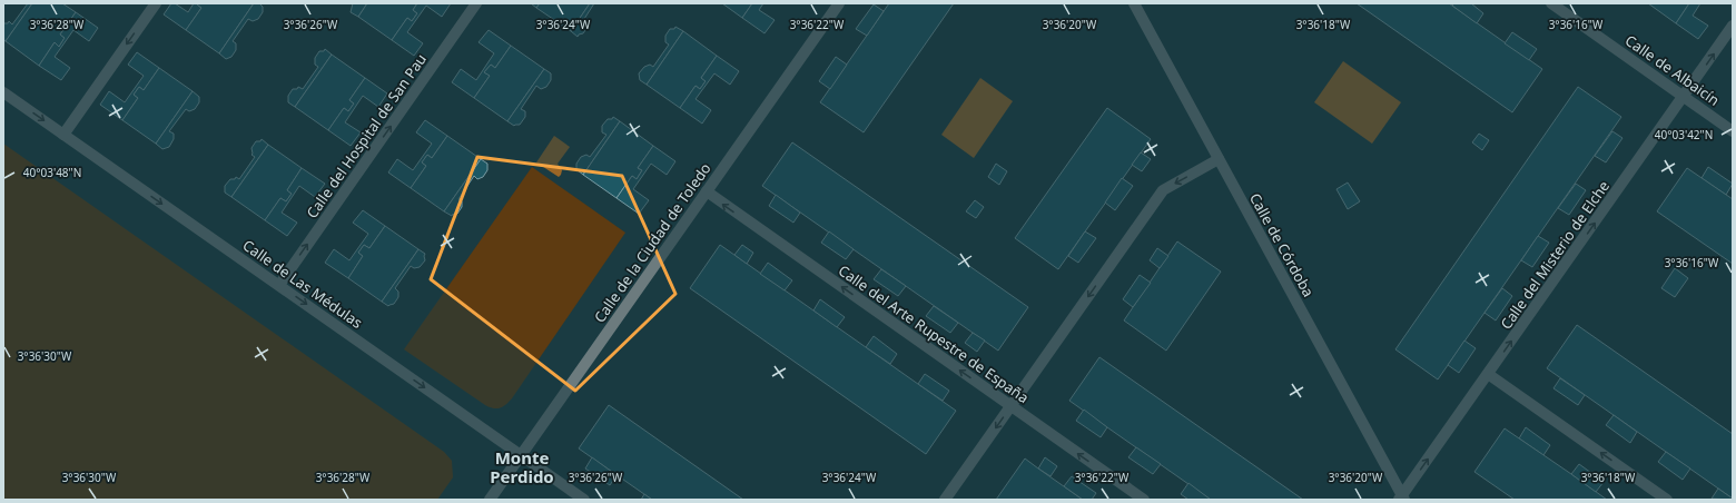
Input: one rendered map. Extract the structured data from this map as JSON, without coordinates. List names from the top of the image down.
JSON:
{
  "streets": {
    "street": [
      "Calle de Albaicín",
      "Calle del Hospital de San Pau",
      "Calle de la Ciudad de Toledo",
      "Calle de Córdoba",
      "Calle del Misterio de Elche",
      "Calle de Las Médulas",
      "Calle del Arte Rupestre de España"
    ]
  },
  "crossings": [
    ["Calle de Albaicín", "Calle del Misterio de Elche"],
    ["Calle del Hospital de San Pau", "Calle de Las Médulas"],
    ["Calle de la Ciudad de Toledo", "Calle de Las Médulas"],
    ["Calle de la Ciudad de Toledo", "Calle del Arte Rupestre de España"],
    ["Calle de Córdoba", "Calle del Misterio de Elche"]
  ],
  "one_way": [
    "Calle del Hospital de San Pau",
    "Calle del Misterio de Elche",
    "Calle de Las Médulas",
    "Calle del Arte Rupestre de España"
  ],
  "districts": ["Monte Perdido"],
  "coordinates": [
    "3°36'26\"W",
    "3°36'24\"W",
    "3°36'22\"W",
    "3°36'20\"W",
    "3°36'18\"W",
    "3°36'28\"W",
    "3°36'16\"W",
    "40°03'42\"N",
    "40°03'48\"N",
    "3°36'30\"W"
  ]
}
